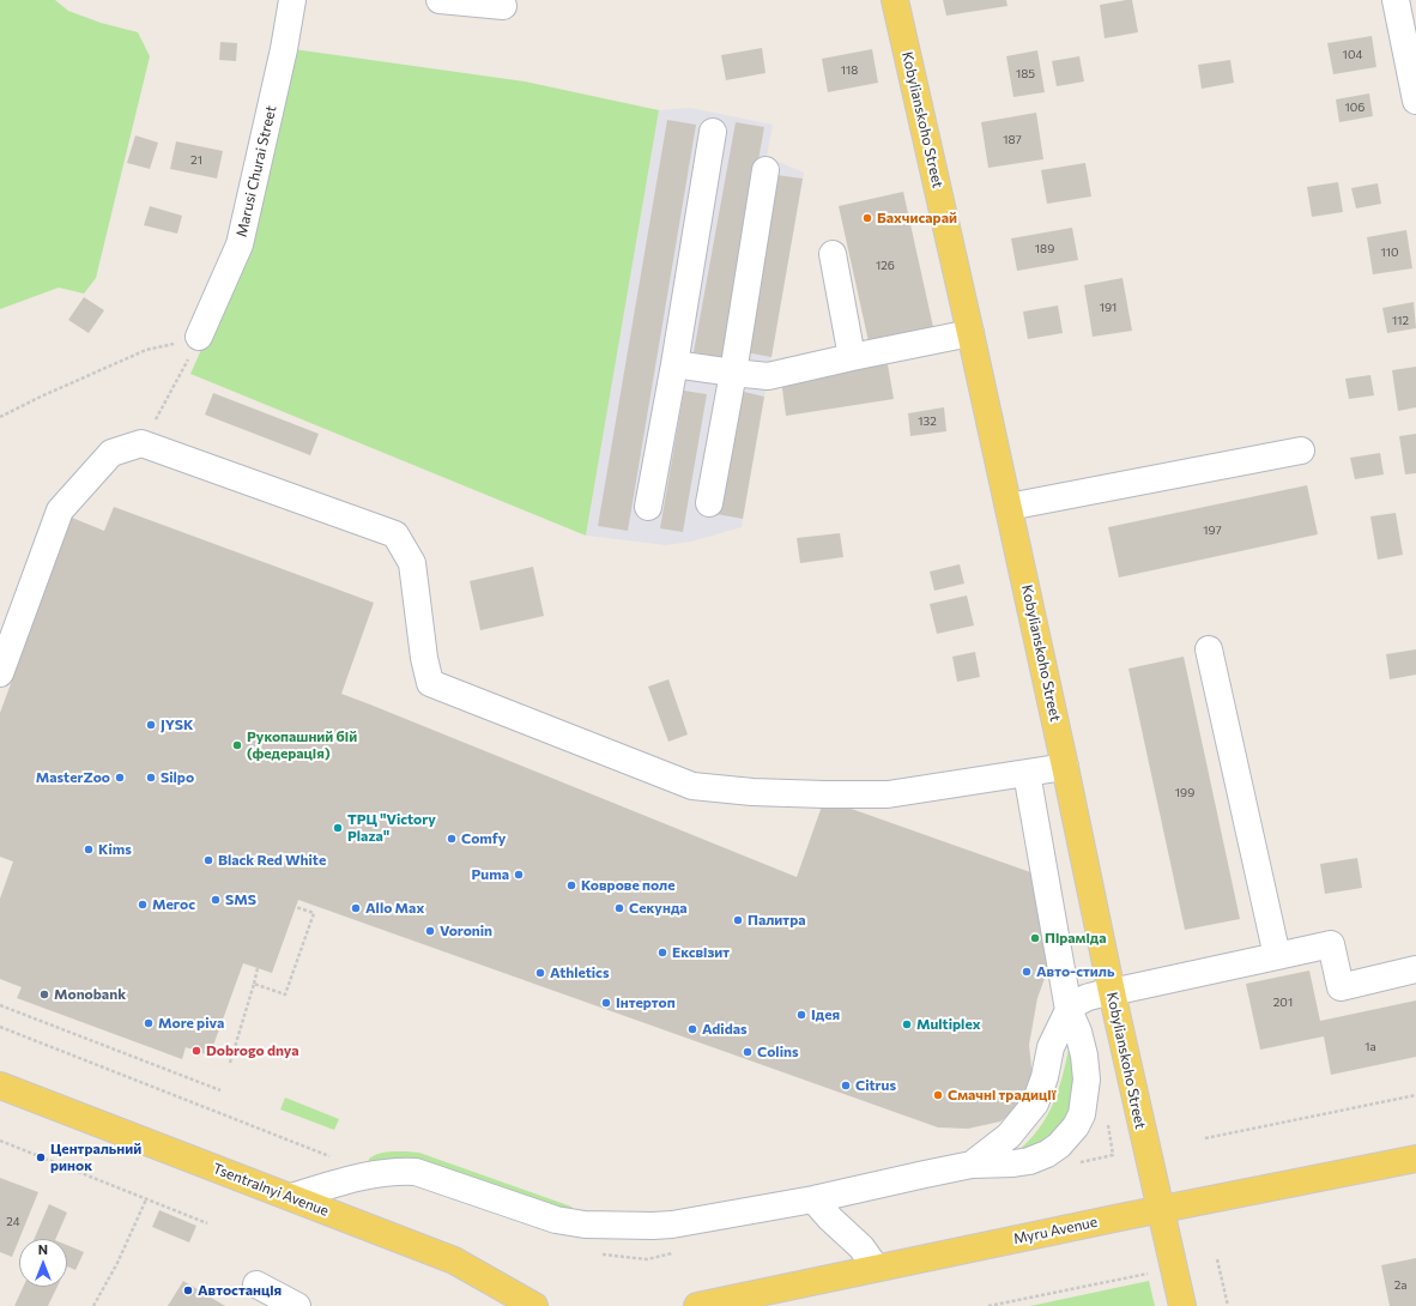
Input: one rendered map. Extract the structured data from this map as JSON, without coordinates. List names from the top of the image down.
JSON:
{
  "streets": {
    "main road": ["Kobylianskoho Street", "Tsentralnyi Avenue", "Myru Avenue"],
    "street": ["Marusi Churai Street"]
  },
  "crossings": [
    ["Kobylianskoho Street", "Myru Avenue"]
  ],
  "places": [
    "Бахчисарай",
    "JYSK",
    "Рукопашний бій (федерація)",
    "MasterZoo",
    "Silpo",
    "ТРЦ \"Victory Plaza\"",
    "Comfy",
    "Kims",
    "Black Red White",
    "Puma",
    "Коврове поле",
    "SMS",
    "Мегос",
    "Allo Max",
    "Секунда",
    "Палитра",
    "Voronin",
    "Піраміда",
    "Ексвізит",
    "Авто-стиль",
    "Athletics",
    "Monobank",
    "Інтертоп",
    "Ідея",
    "More piva",
    "Multiplex",
    "Adidas",
    "Dobrogo dnya",
    "Colins",
    "Citrus",
    "Смачні традиції",
    "Центральний ринок",
    "Автостанція"
  ],
  "house_numbers": [
    "104",
    "118",
    "185",
    "106",
    "187",
    "21",
    "189",
    "110",
    "126",
    "191",
    "112",
    "132",
    "197",
    "199",
    "201",
    "1а",
    "24",
    "2а"
  ],
  "north": "top"
}
